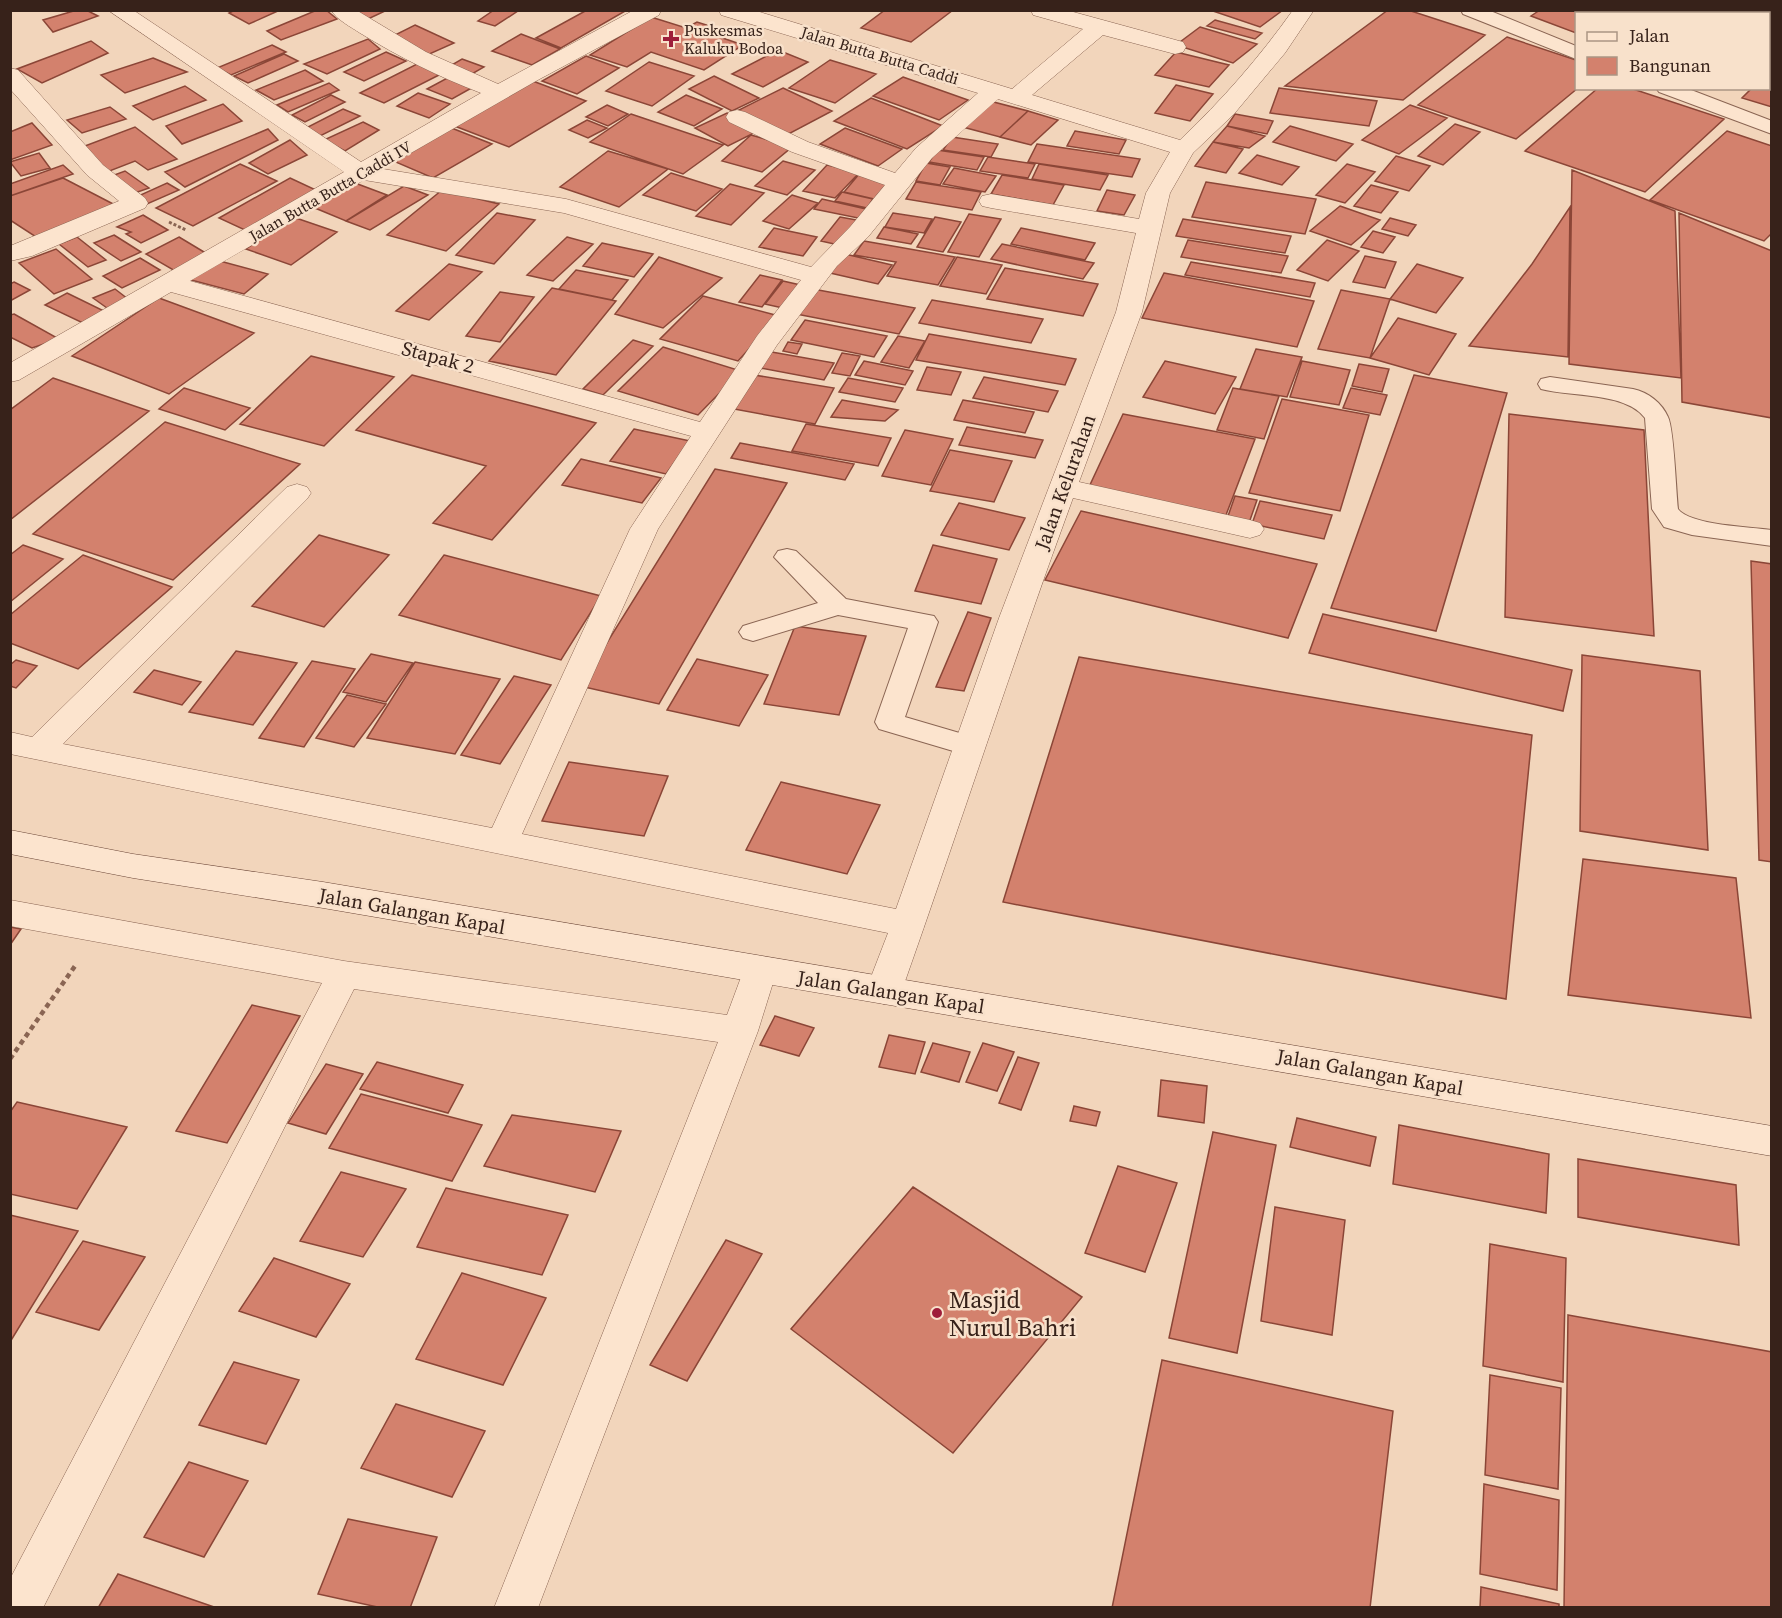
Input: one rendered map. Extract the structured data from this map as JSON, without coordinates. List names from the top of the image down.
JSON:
{
  "streets": {
    "street": [
      "Jalan Butta Butta Caddi",
      "Jalan Butta Butta Caddi IV",
      "Stapak 2",
      "Jalan Kelurahan",
      "Jalan Galangan Kapal"
    ]
  },
  "crossings": [
    ["Jalan Butta Butta Caddi", "Jalan Kelurahan"],
    ["Jalan Butta Butta Caddi IV", "Stapak 2"],
    ["Jalan Kelurahan", "Jalan Galangan Kapal"]
  ],
  "places": {
    "health": ["Puskesmas Kaluku Bodoa"],
    "other": ["Masjid Nurul Bahri"]
  },
  "legend": ["Jalan", "Bangunan"]
}
